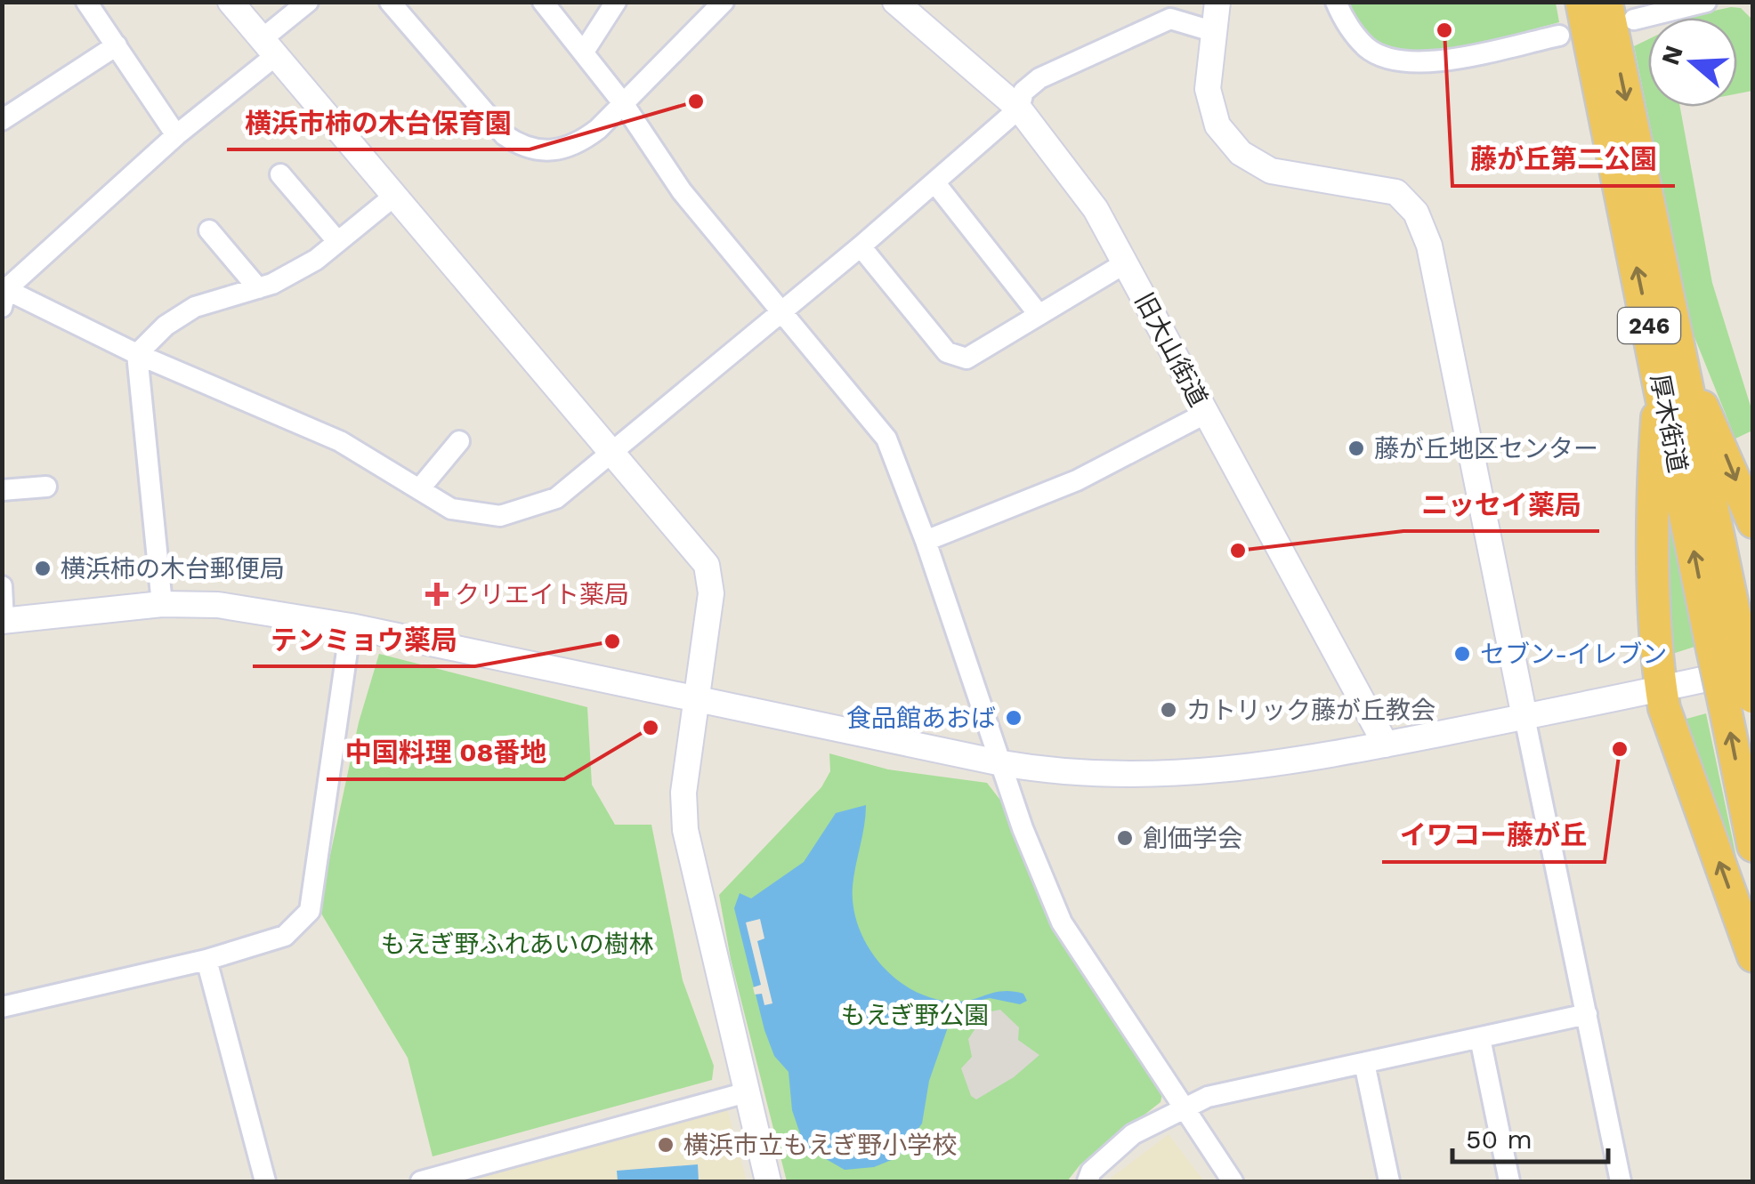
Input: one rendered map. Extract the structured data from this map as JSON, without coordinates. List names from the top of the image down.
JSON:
{
  "streets": {
    "highway": ["246", "厚木街道"],
    "street": ["旧大山街道"]
  },
  "parks": ["もえぎ野ふれあいの樹林", "もえぎ野公園"],
  "places": {
    "other": [
      "藤が丘第二公園",
      "横浜市柿の木台保育園",
      "藤が丘地区センター",
      "ニッセイ薬局",
      "横浜柿の木台郵便局",
      "テンミョウ薬局",
      "セブン-イレブン",
      "カトリック藤が丘教会",
      "食品館あおば",
      "中国料理 08番地",
      "イワコー藤が丘",
      "創価学会",
      "横浜市立もえぎ野小学校"
    ],
    "health": ["クリエイト薬局"]
  },
  "scale_bar": "50 m",
  "north": "left"
}
